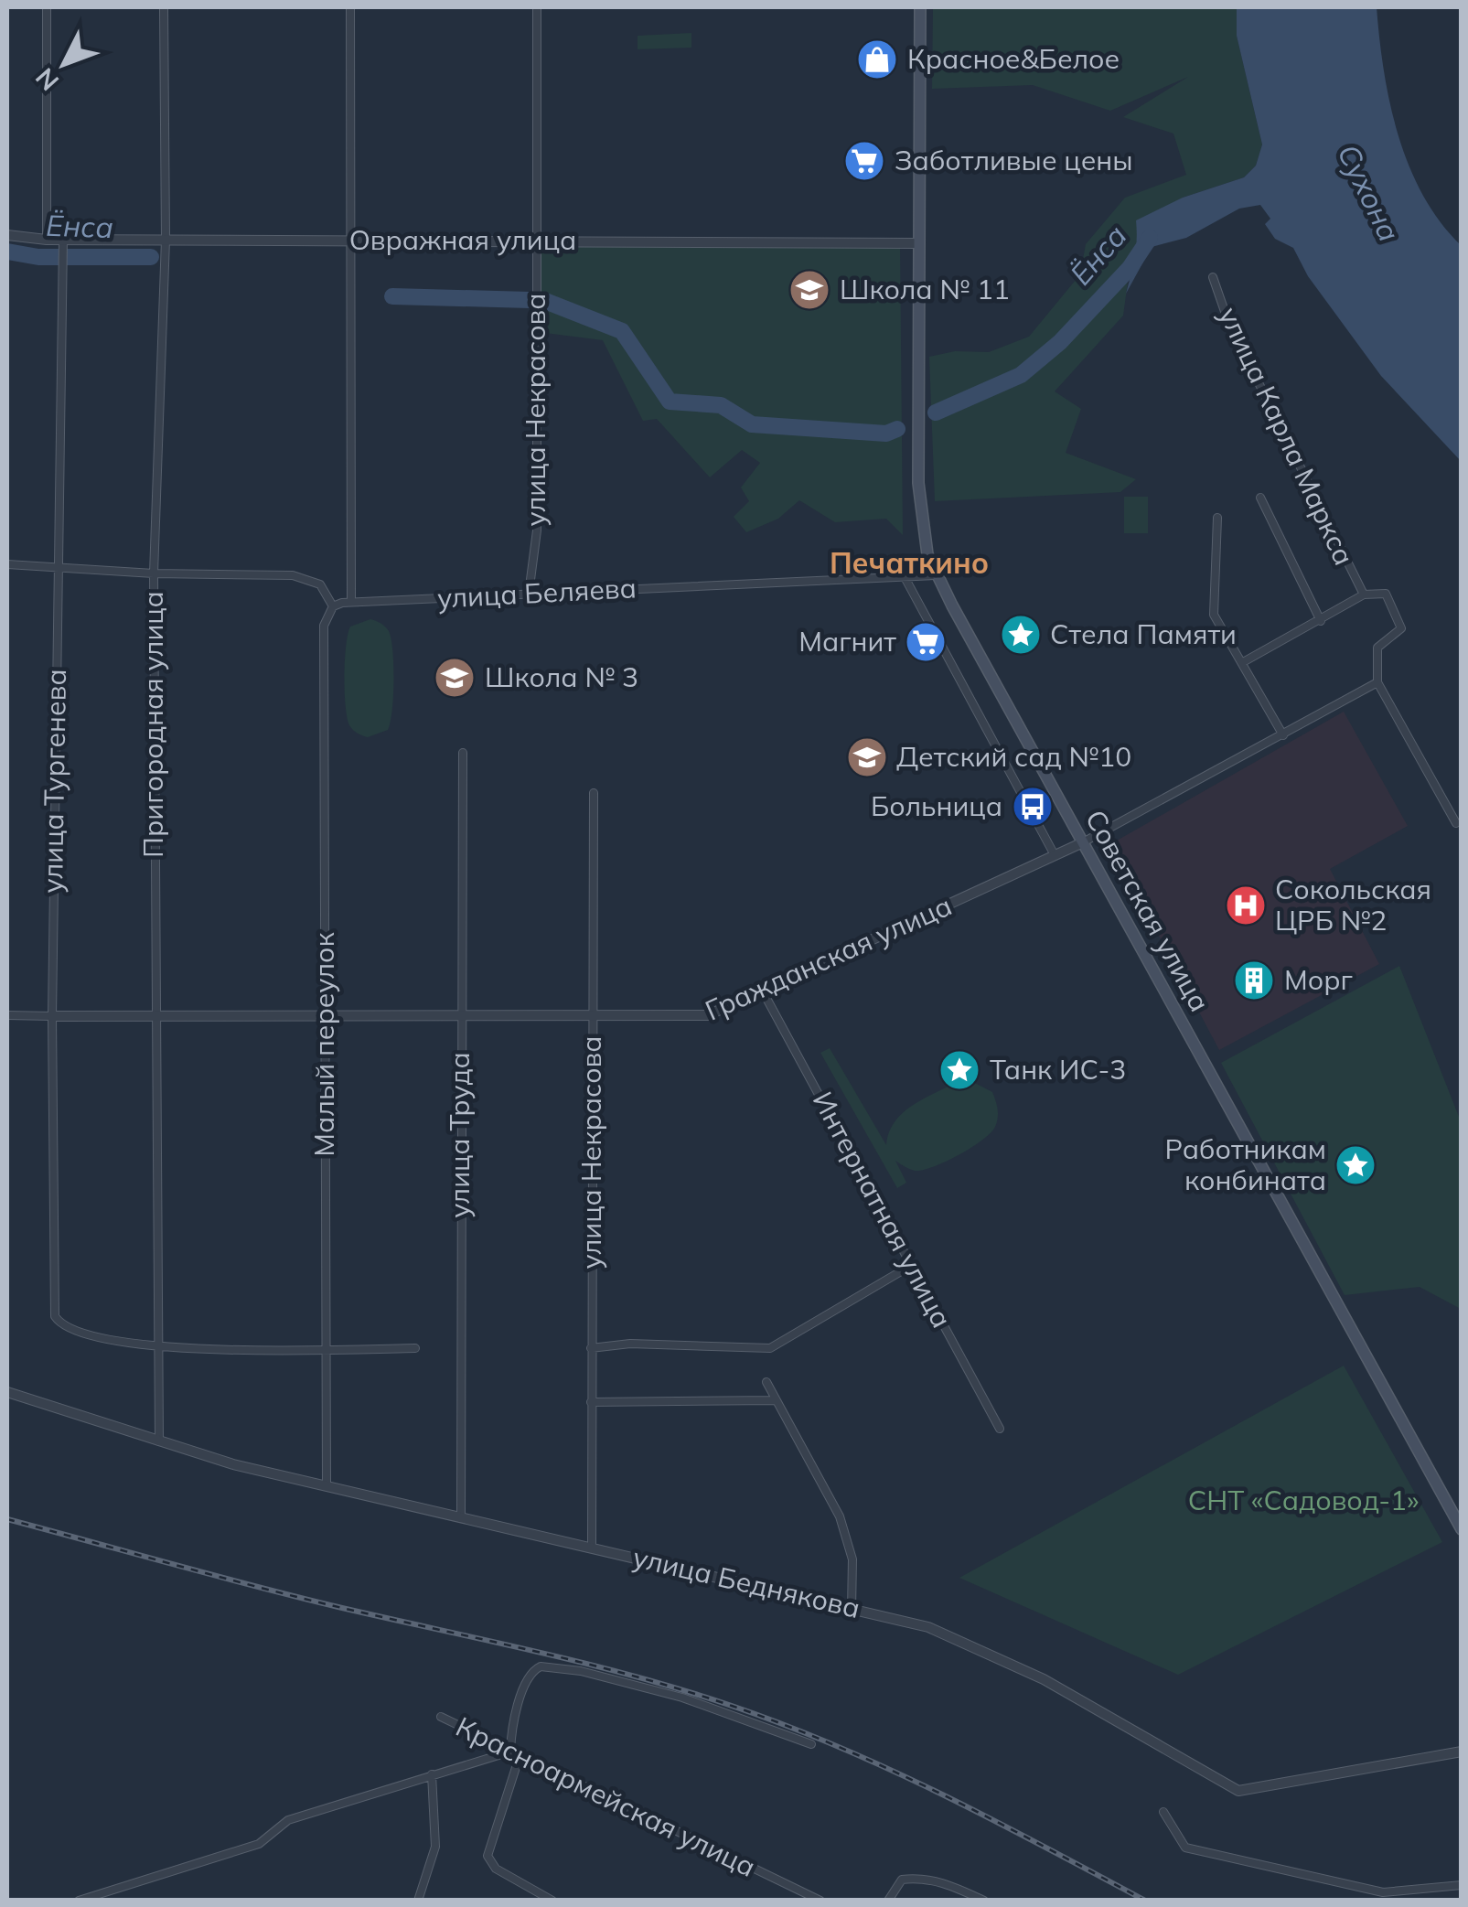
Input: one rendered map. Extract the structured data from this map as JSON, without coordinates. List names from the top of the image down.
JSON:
{
  "streets": {
    "main road": ["Советская улица"],
    "street": [
      "Овражная улица",
      "улица Некрасова",
      "улица Карла Маркса",
      "улица Беляева",
      "Пригородная улица",
      "улица Тургенева",
      "Гражданская улица",
      "Малый переулок",
      "улица Труда",
      "Интернатная улица",
      "улица Беднякова",
      "Красноармейская улица"
    ]
  },
  "crossings": [
    ["Овражная улица", "улица Некрасова"],
    ["Овражная улица", "Пригородная улица"],
    ["Овражная улица", "улица Тургенева"],
    ["Овражная улица", "Советская улица"],
    ["улица Некрасова", "улица Беляева"],
    ["улица Некрасова", "Гражданская улица"],
    ["улица Некрасова", "улица Беднякова"],
    ["улица Беляева", "Советская улица"],
    ["улица Беляева", "Малый переулок"],
    ["Пригородная улица", "улица Тургенева"],
    ["Пригородная улица", "Гражданская улица"],
    ["Пригородная улица", "улица Беднякова"],
    ["улица Тургенева", "Гражданская улица"],
    ["Советская улица", "Гражданская улица"],
    ["Гражданская улица", "Малый переулок"],
    ["Гражданская улица", "улица Труда"],
    ["Гражданская улица", "Интернатная улица"],
    ["Малый переулок", "улица Беднякова"],
    ["улица Труда", "улица Беднякова"]
  ],
  "districts": ["Печаткино"],
  "water": ["Сухона", "Ёнса"],
  "parks": ["СНТ «Садовод-1»"],
  "places": {
    "shop": ["Красное&Белое"],
    "supermarket": ["Заботливые цены", "Магнит"],
    "school or university": ["Школа № 11", "Школа № 3", "Детский сад №10"],
    "place": ["Стела Памяти", "Танк ИС-3", "Работникам конбината"],
    "bus stop": ["Больница"],
    "hospital": ["Сокольская ЦРБ №2"],
    "building": ["Морг"]
  },
  "north": "bottom left"
}
